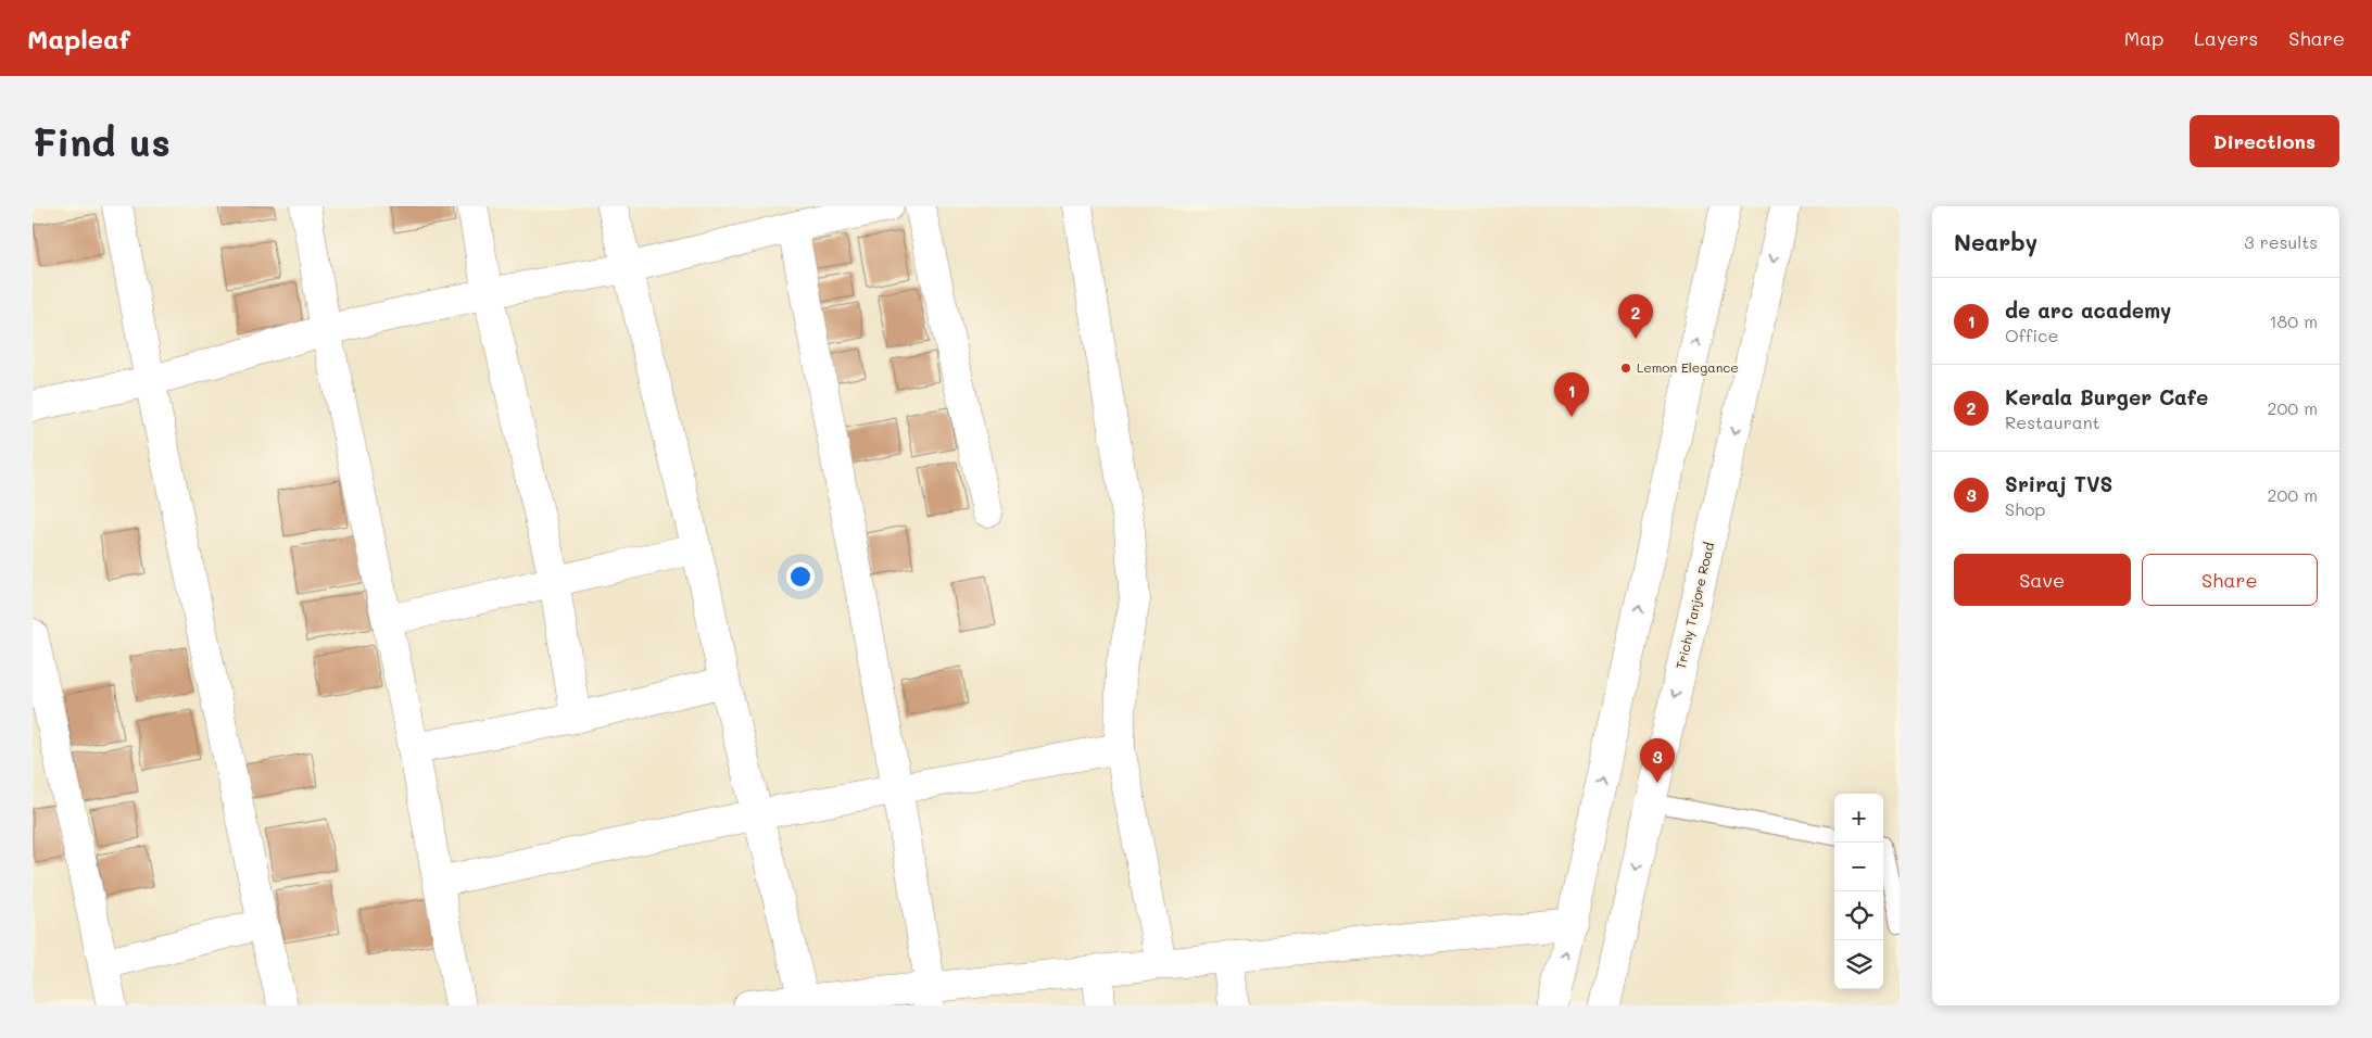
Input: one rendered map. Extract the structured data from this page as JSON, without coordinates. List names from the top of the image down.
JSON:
{
  "streets": {
    "main road": ["Trichy Tanjore Road"]
  },
  "places": ["Lemon Elegance"],
  "page": {
    "header": "Mapleaf",
    "nav": ["Map", "Layers", "Share"],
    "buttons": [
      "Directions",
      ["Save", "Share"]
    ],
    "title": "Find us",
    "heading": ["Nearby", "3 results"],
    "list": [
      {
        "mark": "1",
        "name": "de arc academy",
        "note": "Office",
        "value": "180 m"
      },
      {
        "mark": "2",
        "name": "Kerala Burger Cafe",
        "note": "Restaurant",
        "value": "200 m"
      },
      {
        "mark": "3",
        "name": "Sriraj TVS",
        "note": "Shop",
        "value": "200 m"
      }
    ],
    "pins": ["2", "1", "3"],
    "map_buttons": ["+", "−"]
  }
}
